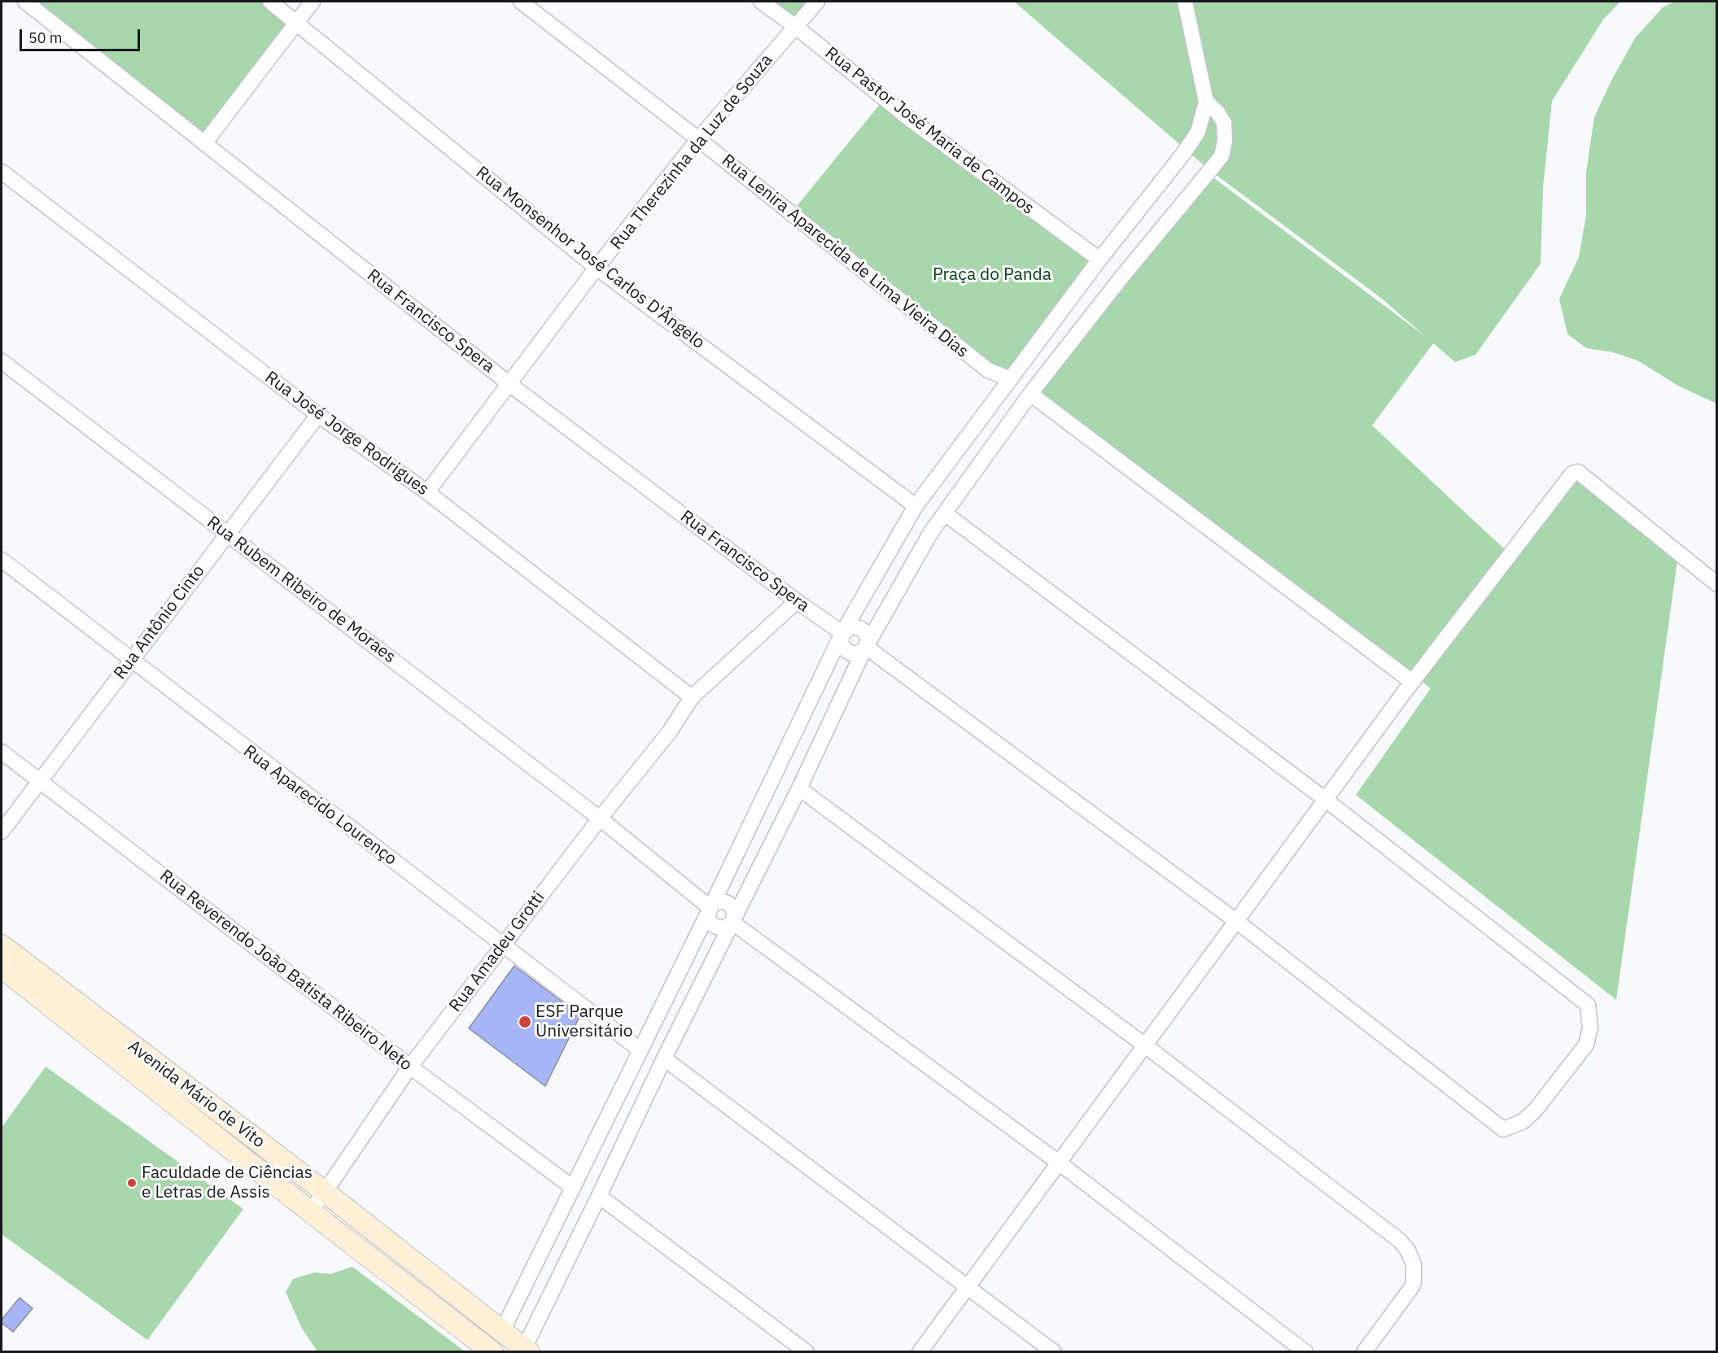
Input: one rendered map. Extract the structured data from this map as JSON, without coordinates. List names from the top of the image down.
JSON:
{
  "streets": {
    "main road": ["Avenida Mário de Vito"],
    "street": [
      "Rua Pastor José Maria de Campos",
      "Rua Therezinha da Luz de Souza",
      "Rua Lenira Aparecida de Lima Vieira Dias",
      "Rua Monsenhor José Carlos D'Ângelo",
      "Rua Francisco Spera",
      "Rua José Jorge Rodrigues",
      "Rua Rubem Ribeiro de Moraes",
      "Rua Antônio Cinto",
      "Rua Aparecido Lourenço",
      "Rua Amadeu Grotti",
      "Rua Reverendo João Batista Ribeiro Neto"
    ]
  },
  "crossings": [
    ["Rua Pastor José Maria de Campos", "Rua Therezinha da Luz de Souza"],
    ["Rua Therezinha da Luz de Souza", "Rua Lenira Aparecida de Lima Vieira Dias"],
    ["Rua Therezinha da Luz de Souza", "Rua Monsenhor José Carlos D'Ângelo"],
    ["Rua Therezinha da Luz de Souza", "Rua Francisco Spera"],
    ["Rua Therezinha da Luz de Souza", "Rua José Jorge Rodrigues"],
    ["Rua Francisco Spera", "Rua Amadeu Grotti"],
    ["Rua José Jorge Rodrigues", "Rua Antônio Cinto"],
    ["Rua José Jorge Rodrigues", "Rua Amadeu Grotti"],
    ["Rua Rubem Ribeiro de Moraes", "Rua Antônio Cinto"],
    ["Rua Rubem Ribeiro de Moraes", "Rua Amadeu Grotti"],
    ["Rua Antônio Cinto", "Rua Aparecido Lourenço"],
    ["Rua Antônio Cinto", "Rua Reverendo João Batista Ribeiro Neto"],
    ["Rua Aparecido Lourenço", "Rua Amadeu Grotti"],
    ["Rua Amadeu Grotti", "Rua Reverendo João Batista Ribeiro Neto"],
    ["Rua Amadeu Grotti", "Avenida Mário de Vito"]
  ],
  "parks": ["Praça do Panda"],
  "places": ["ESF Parque Universitário", "Faculdade de Ciências e Letras de Assis"],
  "scale_bar": "50 m"
}
